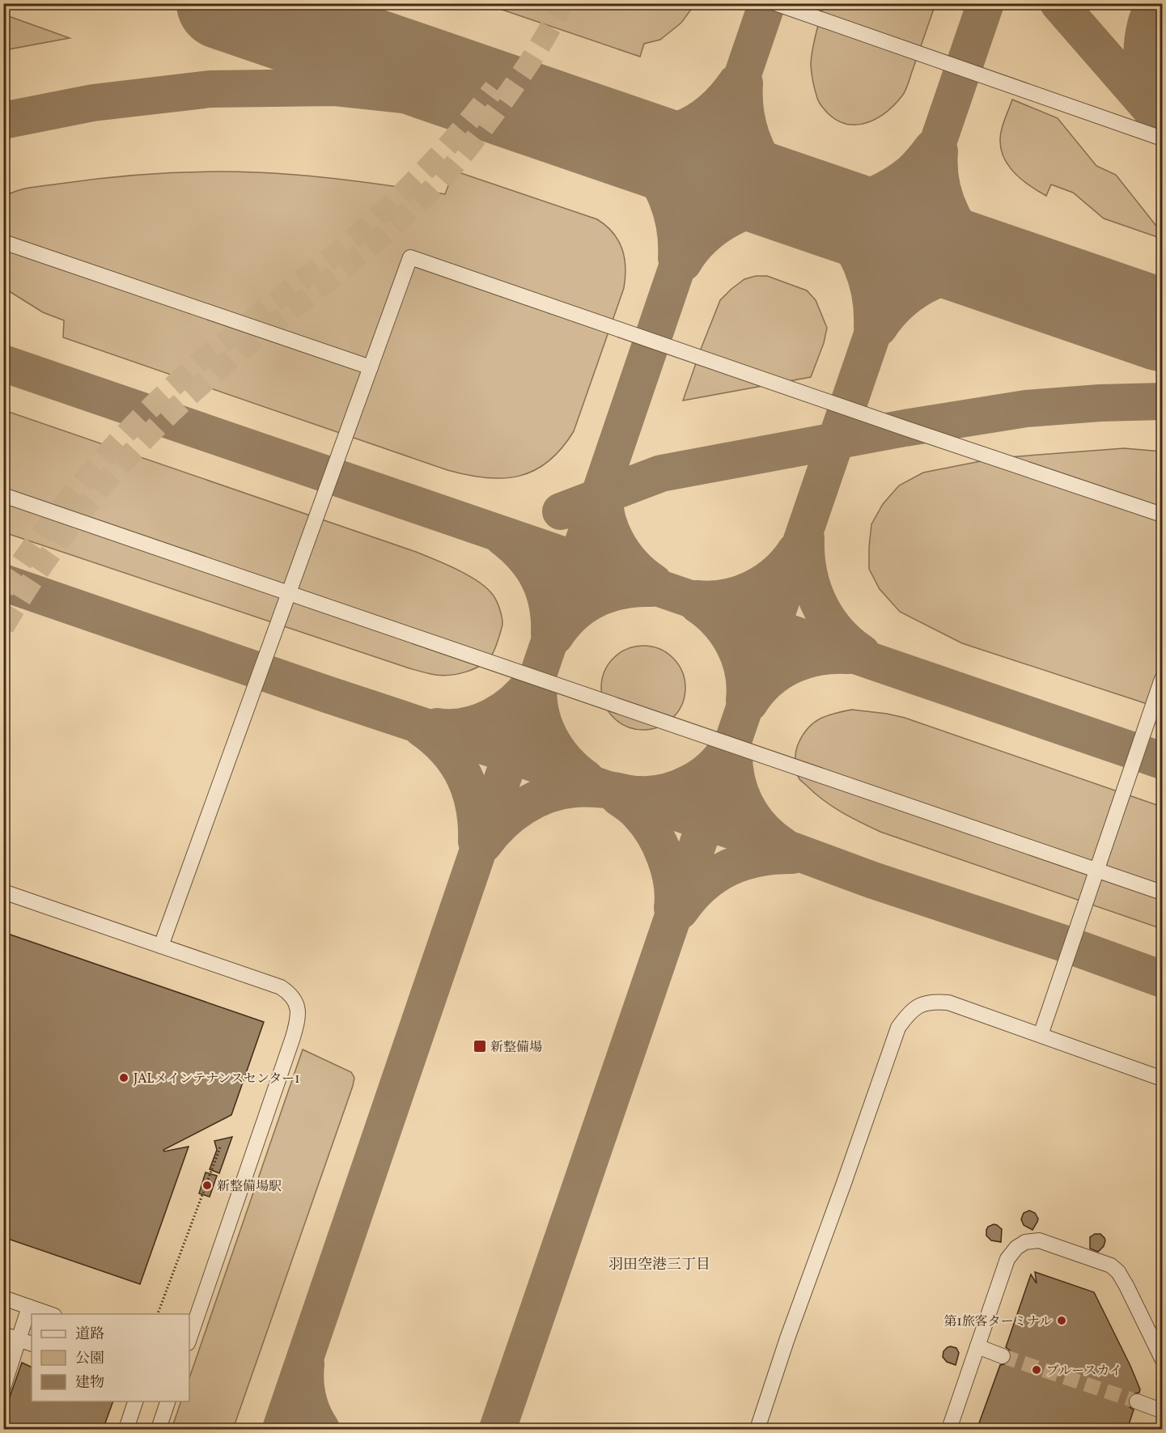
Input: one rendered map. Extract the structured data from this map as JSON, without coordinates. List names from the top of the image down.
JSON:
{
  "districts": ["羽田空港三丁目"],
  "places": {
    "transit": ["新整備場"],
    "other": [
      "JALメインテナンスセンター1",
      "新整備場駅",
      "第1旅客ターミナル",
      "ブルースカイ"
    ]
  },
  "legend": ["道路", "公園", "建物"]
}
